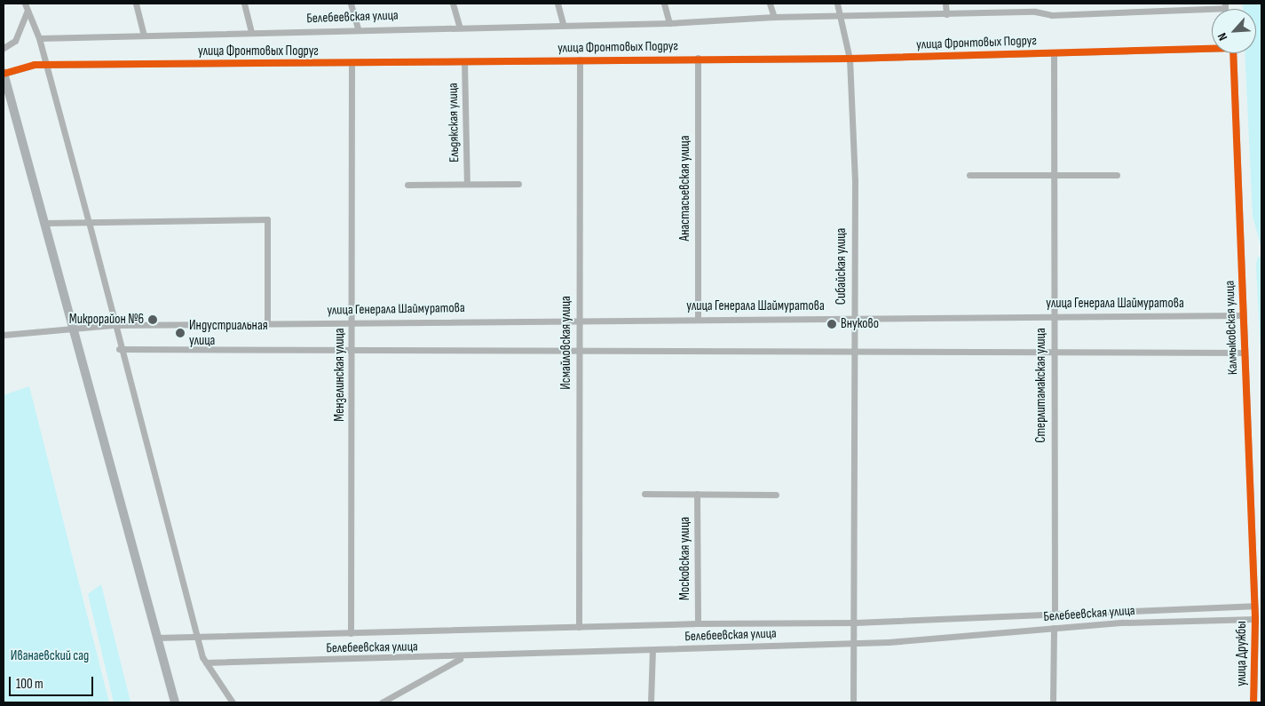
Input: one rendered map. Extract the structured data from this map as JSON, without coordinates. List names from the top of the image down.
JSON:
{
  "streets": {
    "street": [
      "Белебеевская улица",
      "улица Фронтовых Подруг",
      "Ельдякская улица",
      "Анастасьевская улица",
      "Сибайская улица",
      "улица Генерала Шаймуратова",
      "Калмыковская улица",
      "Исмайловская улица",
      "Мензелинская улица",
      "Стерлитамакская улица",
      "Московская улица",
      "улица Дружбы"
    ]
  },
  "crossings": [
    ["Белебеевская улица", "Сибайская улица"],
    ["Белебеевская улица", "Калмыковская улица"],
    ["Белебеевская улица", "Исмайловская улица"],
    ["Белебеевская улица", "Мензелинская улица"],
    ["Белебеевская улица", "Стерлитамакская улица"],
    ["Белебеевская улица", "Московская улица"],
    ["Белебеевская улица", "улица Дружбы"],
    ["улица Фронтовых Подруг", "Ельдякская улица"],
    ["улица Фронтовых Подруг", "Анастасьевская улица"],
    ["улица Фронтовых Подруг", "Сибайская улица"],
    ["улица Фронтовых Подруг", "Исмайловская улица"],
    ["улица Фронтовых Подруг", "Мензелинская улица"],
    ["улица Фронтовых Подруг", "Стерлитамакская улица"],
    ["Анастасьевская улица", "улица Генерала Шаймуратова"],
    ["Сибайская улица", "улица Генерала Шаймуратова"],
    ["улица Генерала Шаймуратова", "Калмыковская улица"],
    ["улица Генерала Шаймуратова", "Исмайловская улица"],
    ["улица Генерала Шаймуратова", "Мензелинская улица"],
    ["улица Генерала Шаймуратова", "Стерлитамакская улица"],
    ["Калмыковская улица", "улица Дружбы"]
  ],
  "parks": ["Иванаевский сад"],
  "places": ["Микрорайон №6", "Внуково", "Индустриальная улица"],
  "scale_bar": "100 m",
  "north": "bottom left"
}
